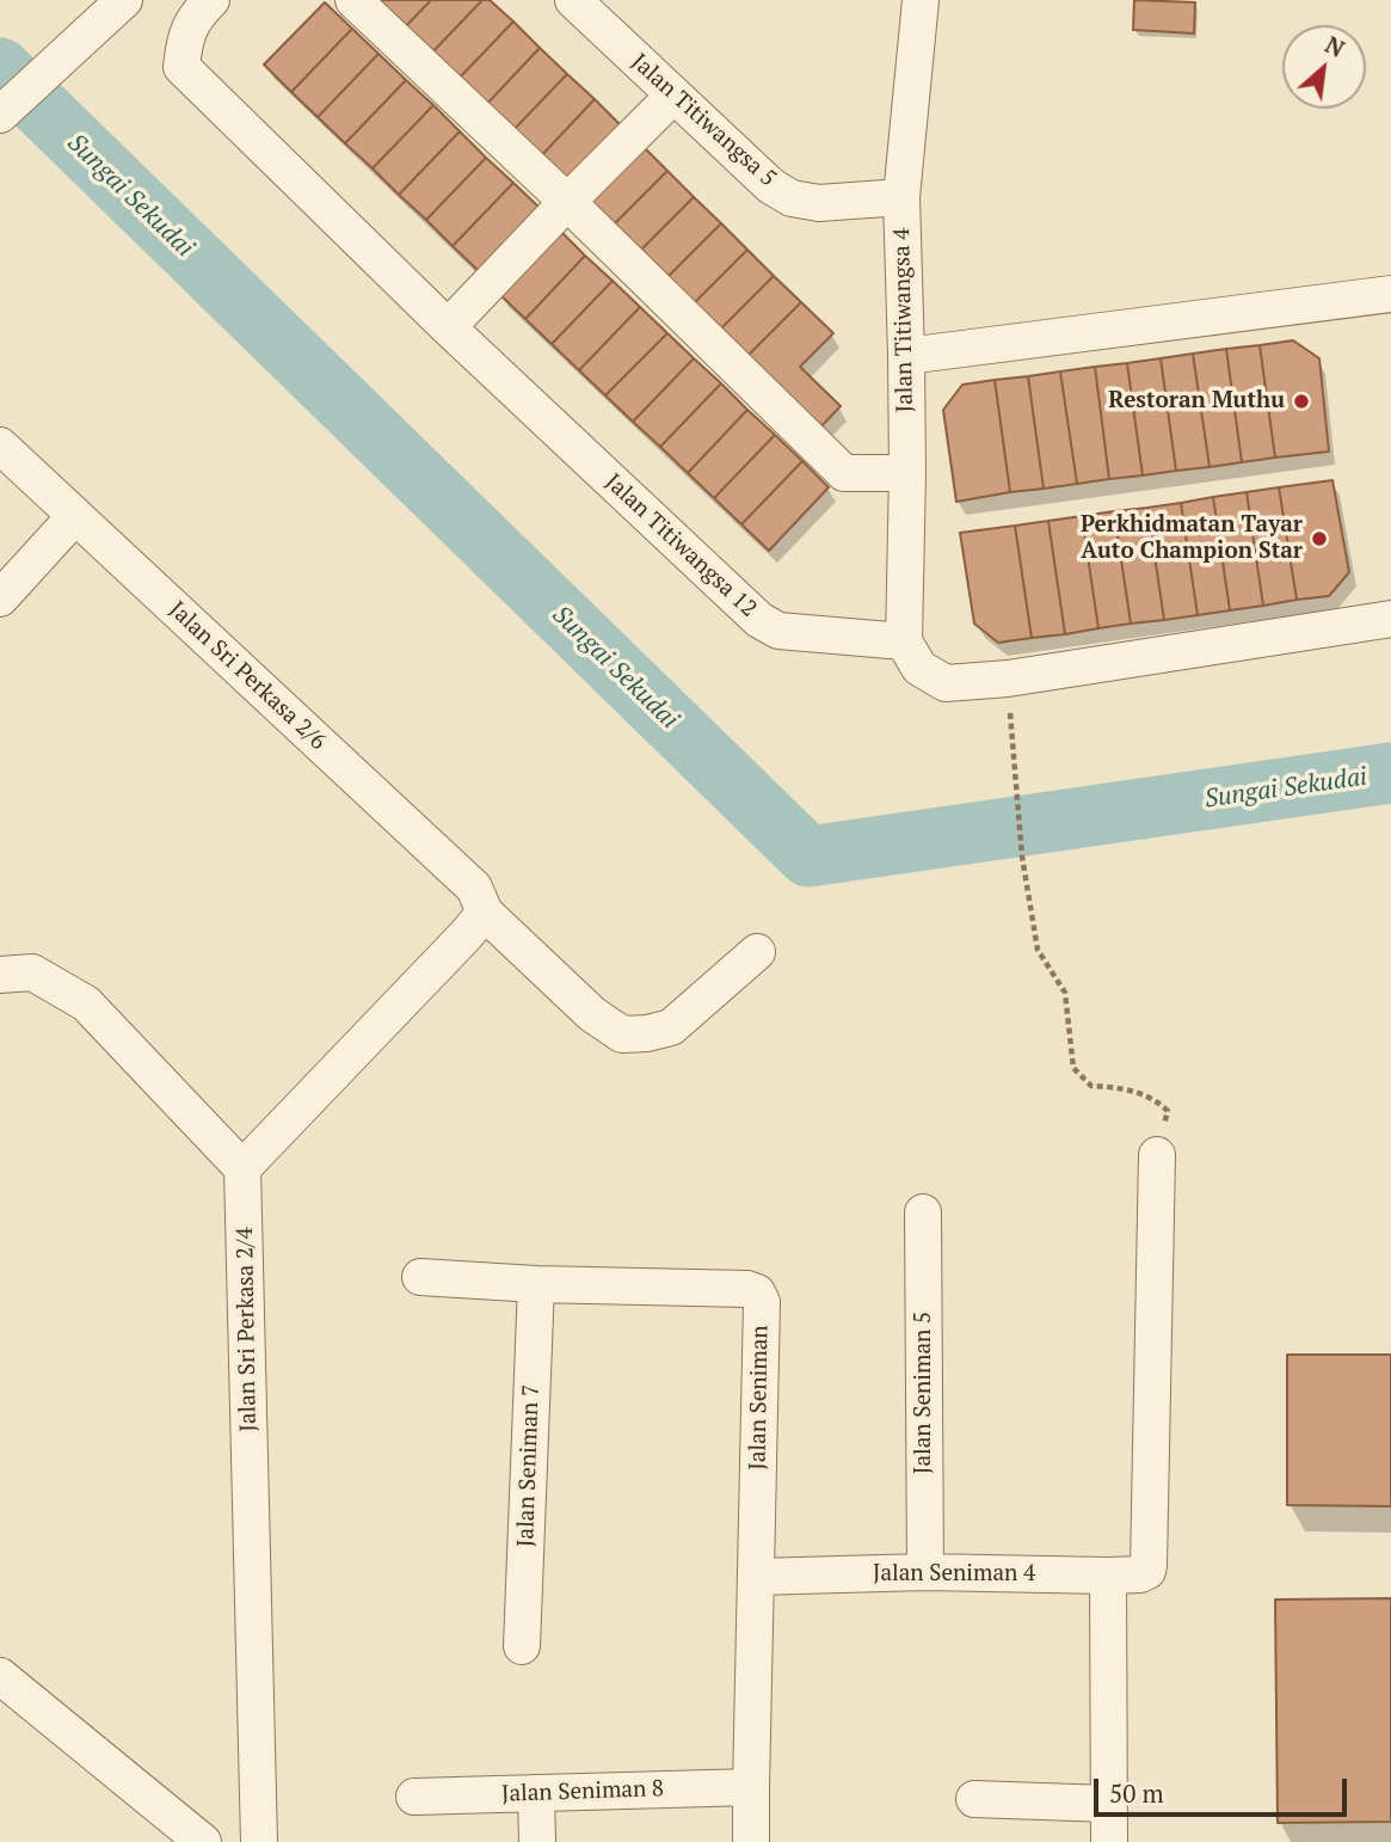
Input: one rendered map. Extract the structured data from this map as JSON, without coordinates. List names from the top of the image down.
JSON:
{
  "streets": {
    "street": [
      "Jalan Titiwangsa 5",
      "Jalan Titiwangsa 4",
      "Jalan Titiwangsa 12",
      "Jalan Sri Perkasa 2/6",
      "Jalan Sri Perkasa 2/4",
      "Jalan Seniman 5",
      "Jalan Seniman",
      "Jalan Seniman 7",
      "Jalan Seniman 4",
      "Jalan Seniman 8"
    ]
  },
  "crossings": [
    ["Jalan Titiwangsa 5", "Jalan Titiwangsa 4"],
    ["Jalan Titiwangsa 4", "Jalan Titiwangsa 12"],
    ["Jalan Seniman 5", "Jalan Seniman 4"],
    ["Jalan Seniman", "Jalan Seniman 7"],
    ["Jalan Seniman", "Jalan Seniman 4"],
    ["Jalan Seniman", "Jalan Seniman 8"]
  ],
  "water": ["Sungai Sekudai"],
  "places": ["Restoran Muthu", "Perkhidmatan Tayar Auto Champion Star"],
  "scale_bar": "50 m",
  "north": "top right"
}
